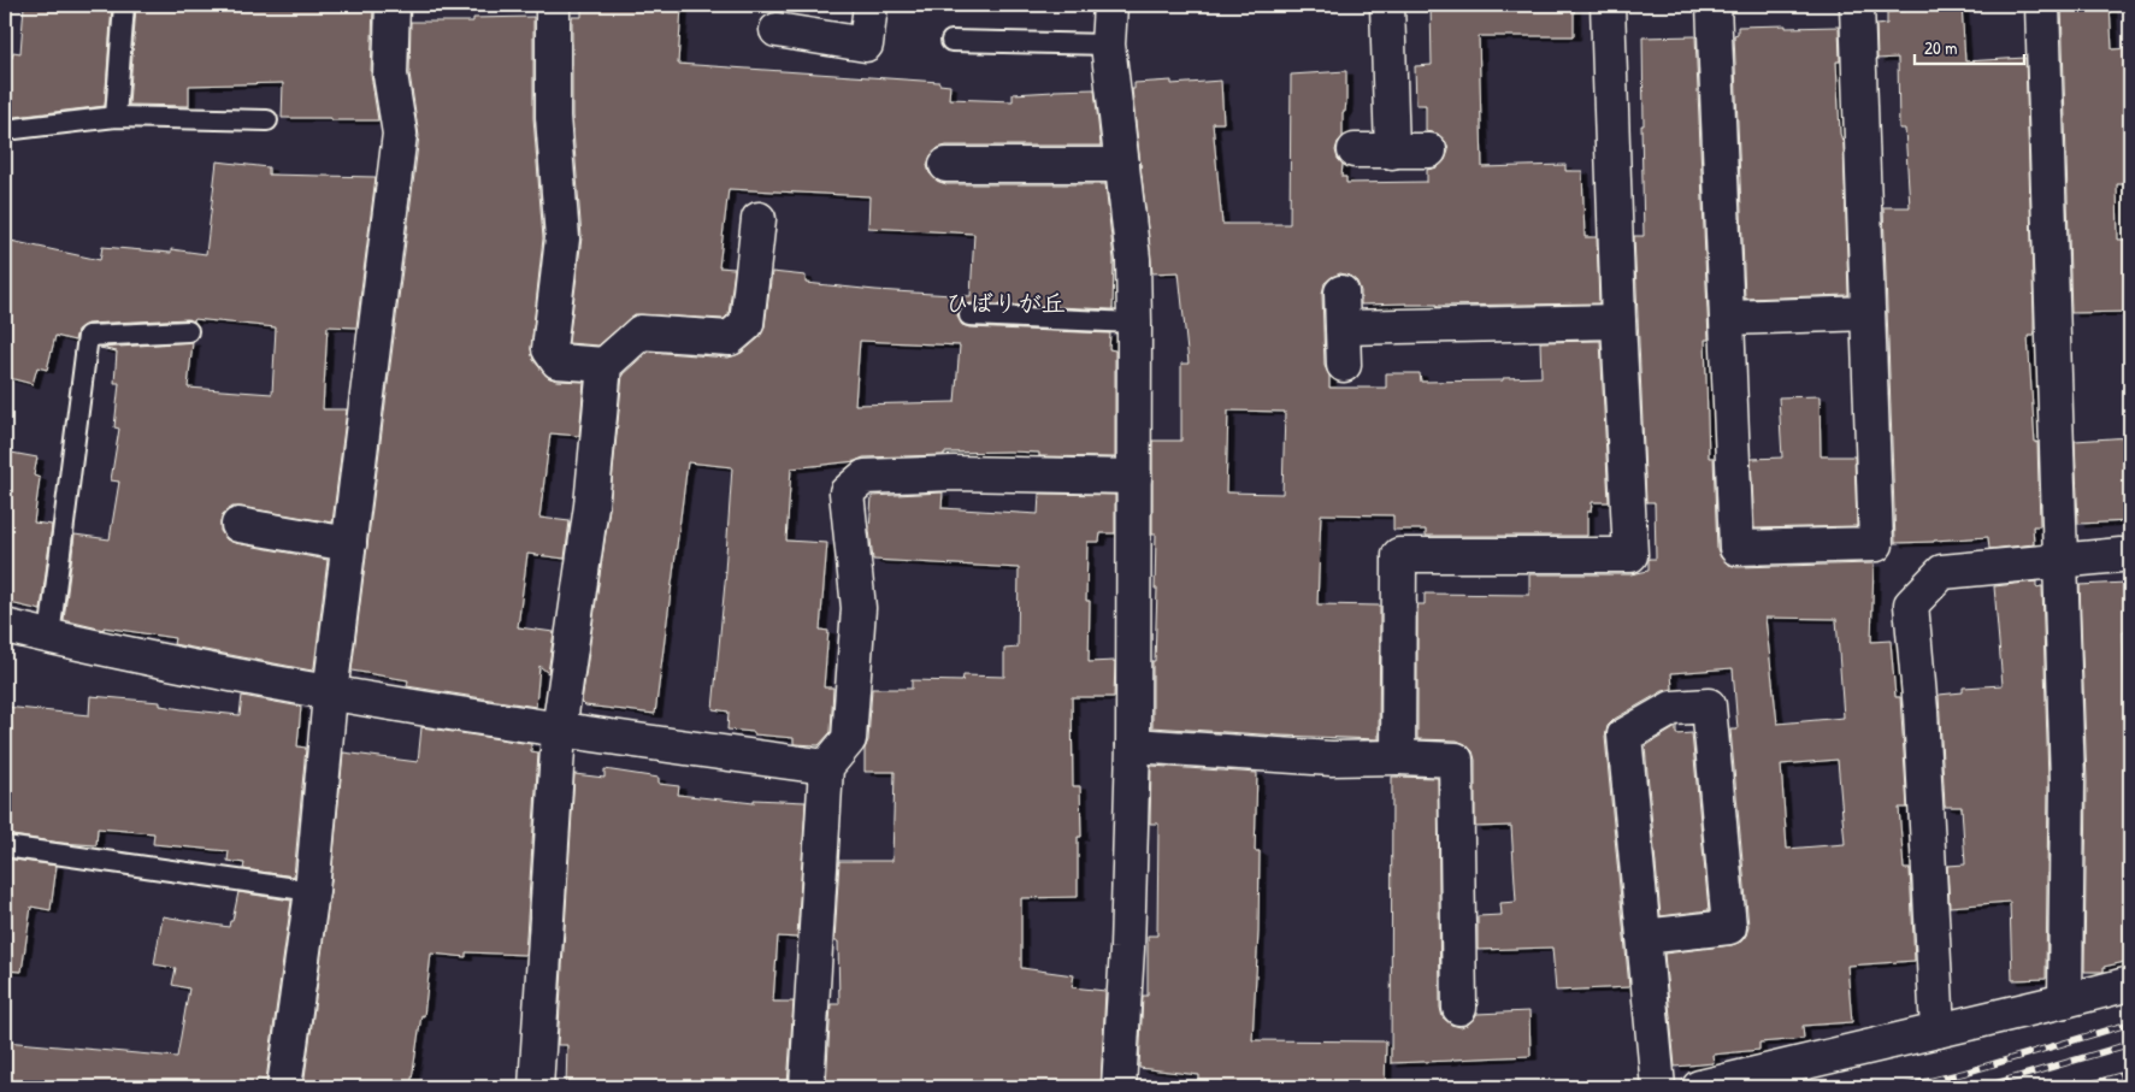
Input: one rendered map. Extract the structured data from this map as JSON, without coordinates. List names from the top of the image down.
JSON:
{
  "districts": ["ひばりが丘"],
  "scale_bar": "20 m"
}
